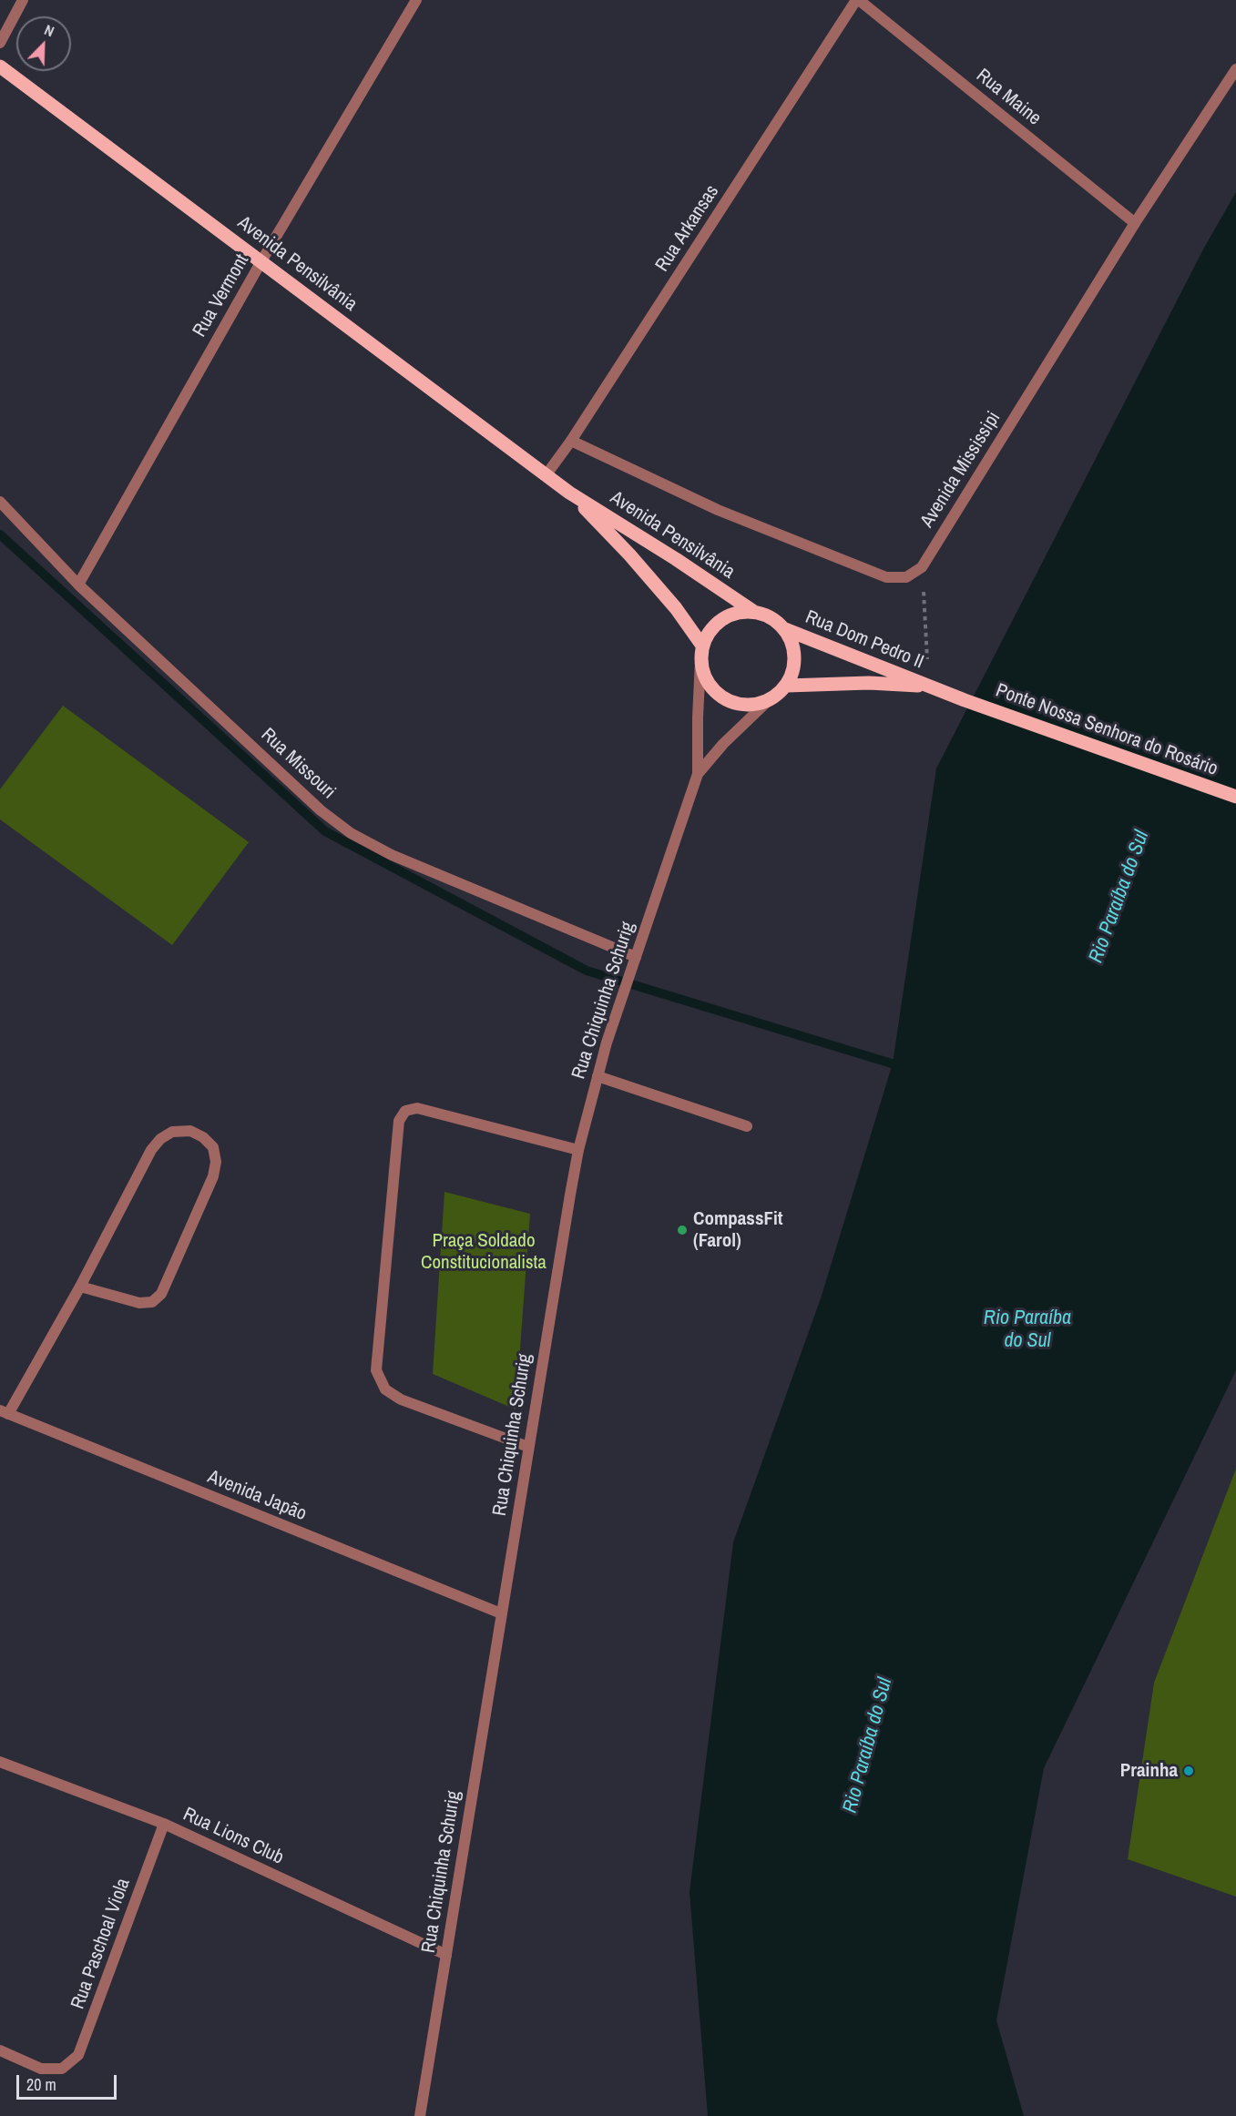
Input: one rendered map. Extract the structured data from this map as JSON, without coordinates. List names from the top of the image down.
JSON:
{
  "streets": {
    "main road": ["Avenida Pensilvânia", "Rua Dom Pedro II", "Ponte Nossa Senhora do Rosário"],
    "street": [
      "Rua Maine",
      "Rua Arkansas",
      "Rua Vermont",
      "Avenida Mississipi",
      "Rua Missouri",
      "Rua Chiquinha Schurig",
      "Avenida Japão",
      "Rua Lions Club",
      "Rua Paschoal Viola"
    ]
  },
  "crossings": [
    ["Rua Maine", "Rua Arkansas"],
    ["Rua Maine", "Avenida Mississipi"],
    ["Rua Arkansas", "Avenida Pensilvânia"],
    ["Avenida Pensilvânia", "Rua Vermont"],
    ["Avenida Pensilvânia", "Rua Dom Pedro II"],
    ["Avenida Pensilvânia", "Rua Chiquinha Schurig"],
    ["Rua Vermont", "Rua Missouri"],
    ["Rua Dom Pedro II", "Ponte Nossa Senhora do Rosário"],
    ["Rua Dom Pedro II", "Rua Chiquinha Schurig"],
    ["Rua Missouri", "Rua Chiquinha Schurig"],
    ["Rua Chiquinha Schurig", "Avenida Japão"],
    ["Rua Chiquinha Schurig", "Rua Lions Club"],
    ["Rua Lions Club", "Rua Paschoal Viola"]
  ],
  "water": ["Rio Paraíba do Sul"],
  "parks": ["Praça Soldado Constitucionalista"],
  "places": ["CompassFit (Farol)", "Prainha"],
  "scale_bar": "20 m",
  "north": "top right"
}
